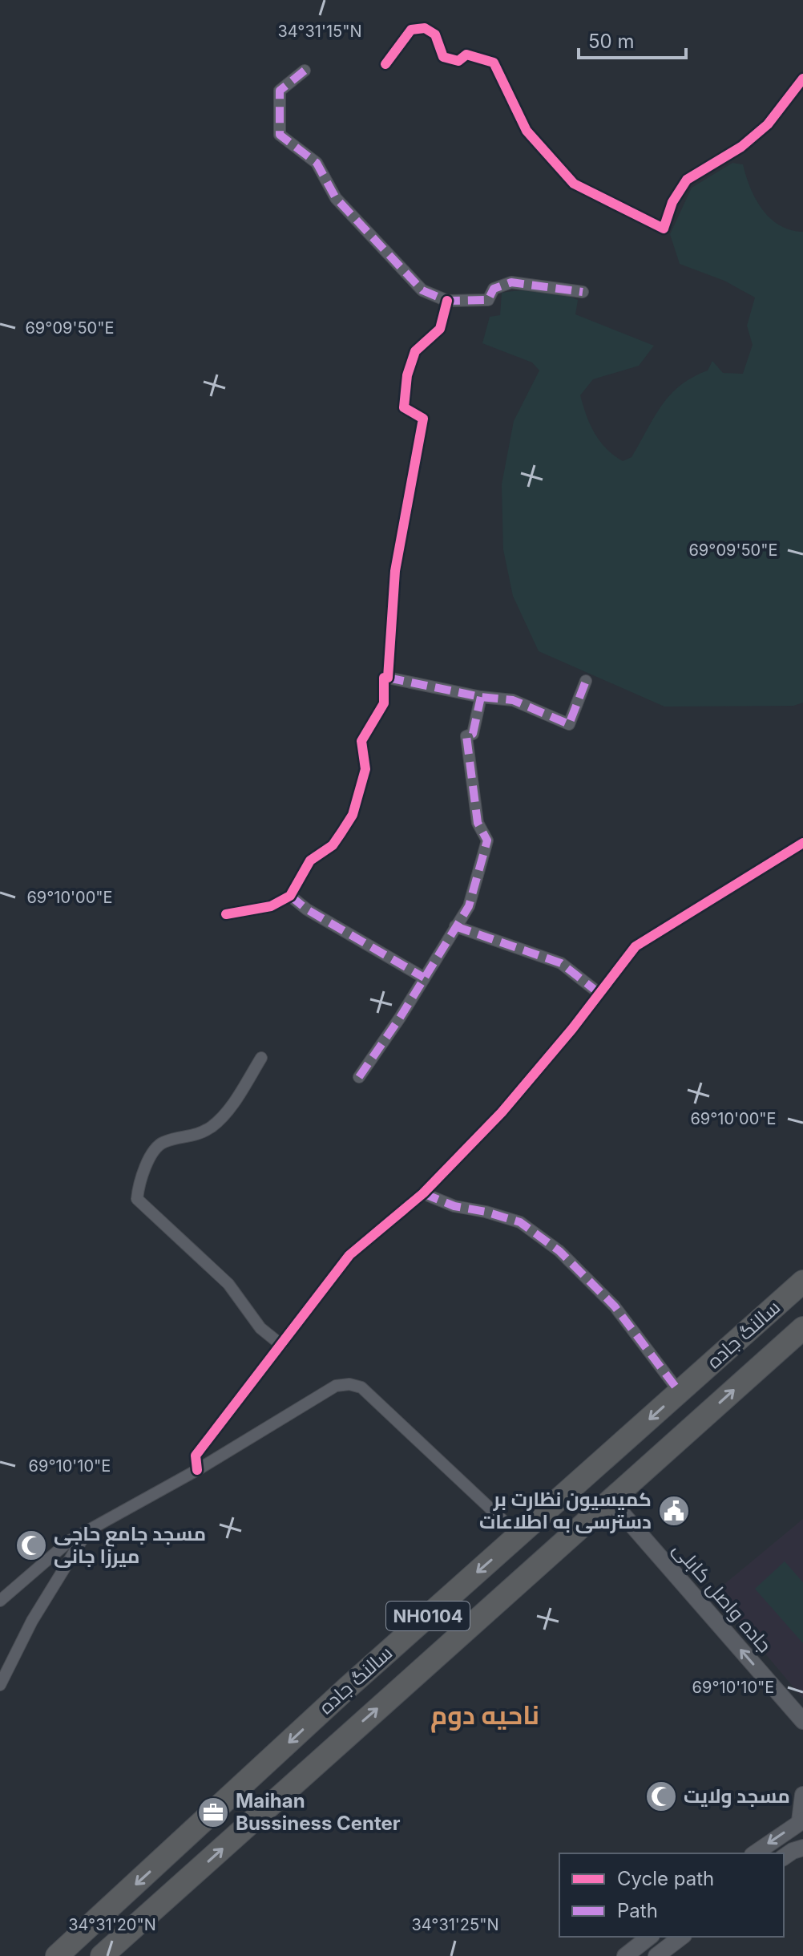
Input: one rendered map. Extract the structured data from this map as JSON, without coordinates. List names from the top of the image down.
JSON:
{
  "streets": {
    "highway": ["سالنگ جاده", "NH0104"],
    "street": ["جاده واصل کابلی"]
  },
  "crossings": [
    ["سالنگ جاده", "جاده واصل کابلی"]
  ],
  "one_way": ["جاده واصل کابلی"],
  "districts": ["ناحیه دوم"],
  "places": {
    "public building": ["کمیسیون نظارت بر دسترسی به اطلاعات"],
    "mosque": ["مسجد جامع حاجی میرزا جانی", "مسجد ولایت"],
    "office": ["Maihan Bussiness Center"]
  },
  "legend": ["Cycle path", "Path"],
  "scale_bar": "50 m",
  "coordinates": [
    "34°31'15\"N",
    "69°09'50\"E",
    "69°10'00\"E",
    "69°10'10\"E",
    "34°31'20\"N",
    "34°31'25\"N"
  ]
}
